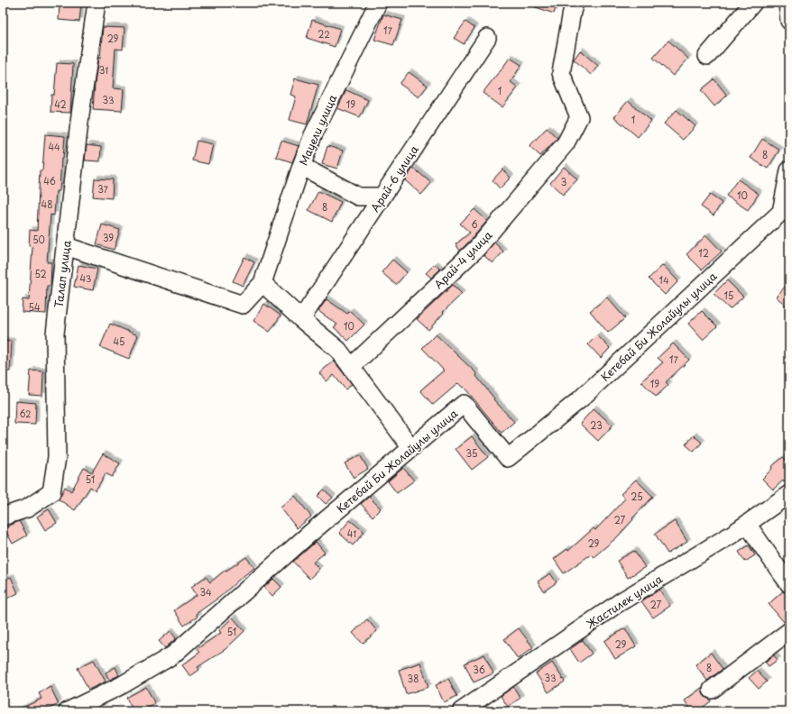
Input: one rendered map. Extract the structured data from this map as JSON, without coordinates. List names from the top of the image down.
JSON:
{
  "streets": {
    "street": [
      "Мауели улица",
      "Арай-6 улица",
      "Арай-4 улица",
      "Талап улица",
      "Кетебай Би Жолайулы улица",
      "Жастилек улица"
    ]
  },
  "house_numbers": [
    "17",
    "22",
    "29",
    "31",
    "1",
    "33",
    "42",
    "19",
    "1",
    "44",
    "8",
    "46",
    "3",
    "37",
    "10",
    "48",
    "8",
    "6",
    "39",
    "50",
    "12",
    "52",
    "43",
    "14",
    "15",
    "54",
    "10",
    "45",
    "17",
    "19",
    "62",
    "23",
    "35",
    "51",
    "25",
    "27",
    "41",
    "29",
    "34",
    "27",
    "51",
    "29",
    "8",
    "36",
    "33",
    "38"
  ]
}
